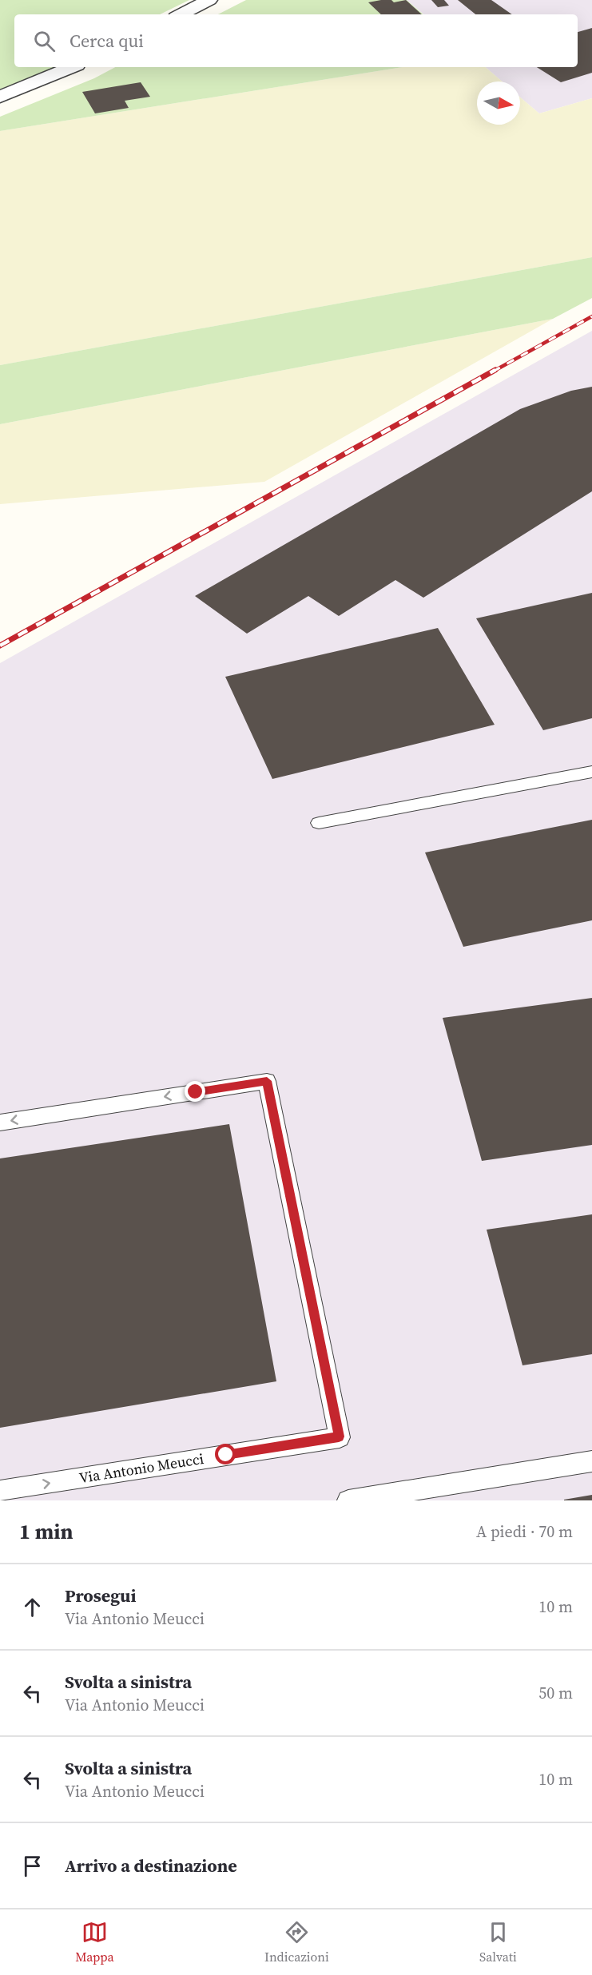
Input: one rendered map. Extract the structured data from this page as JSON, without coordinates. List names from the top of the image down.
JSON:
{
  "streets": {
    "lane": ["Via Antonio Meucci"]
  },
  "north": "right",
  "page": {
    "search": "Cerca qui",
    "heading": ["1 min", "A piedi · 70 m"],
    "list": [
      ["Prosegui", "Via Antonio Meucci", "10 m"],
      ["Svolta a sinistra", "Via Antonio Meucci", "50 m"],
      ["Svolta a sinistra", "Via Antonio Meucci", "10 m"],
      "Arrivo a destinazione"
    ],
    "nav": ["Mappa", "Indicazioni", "Salvati"]
  }
}
